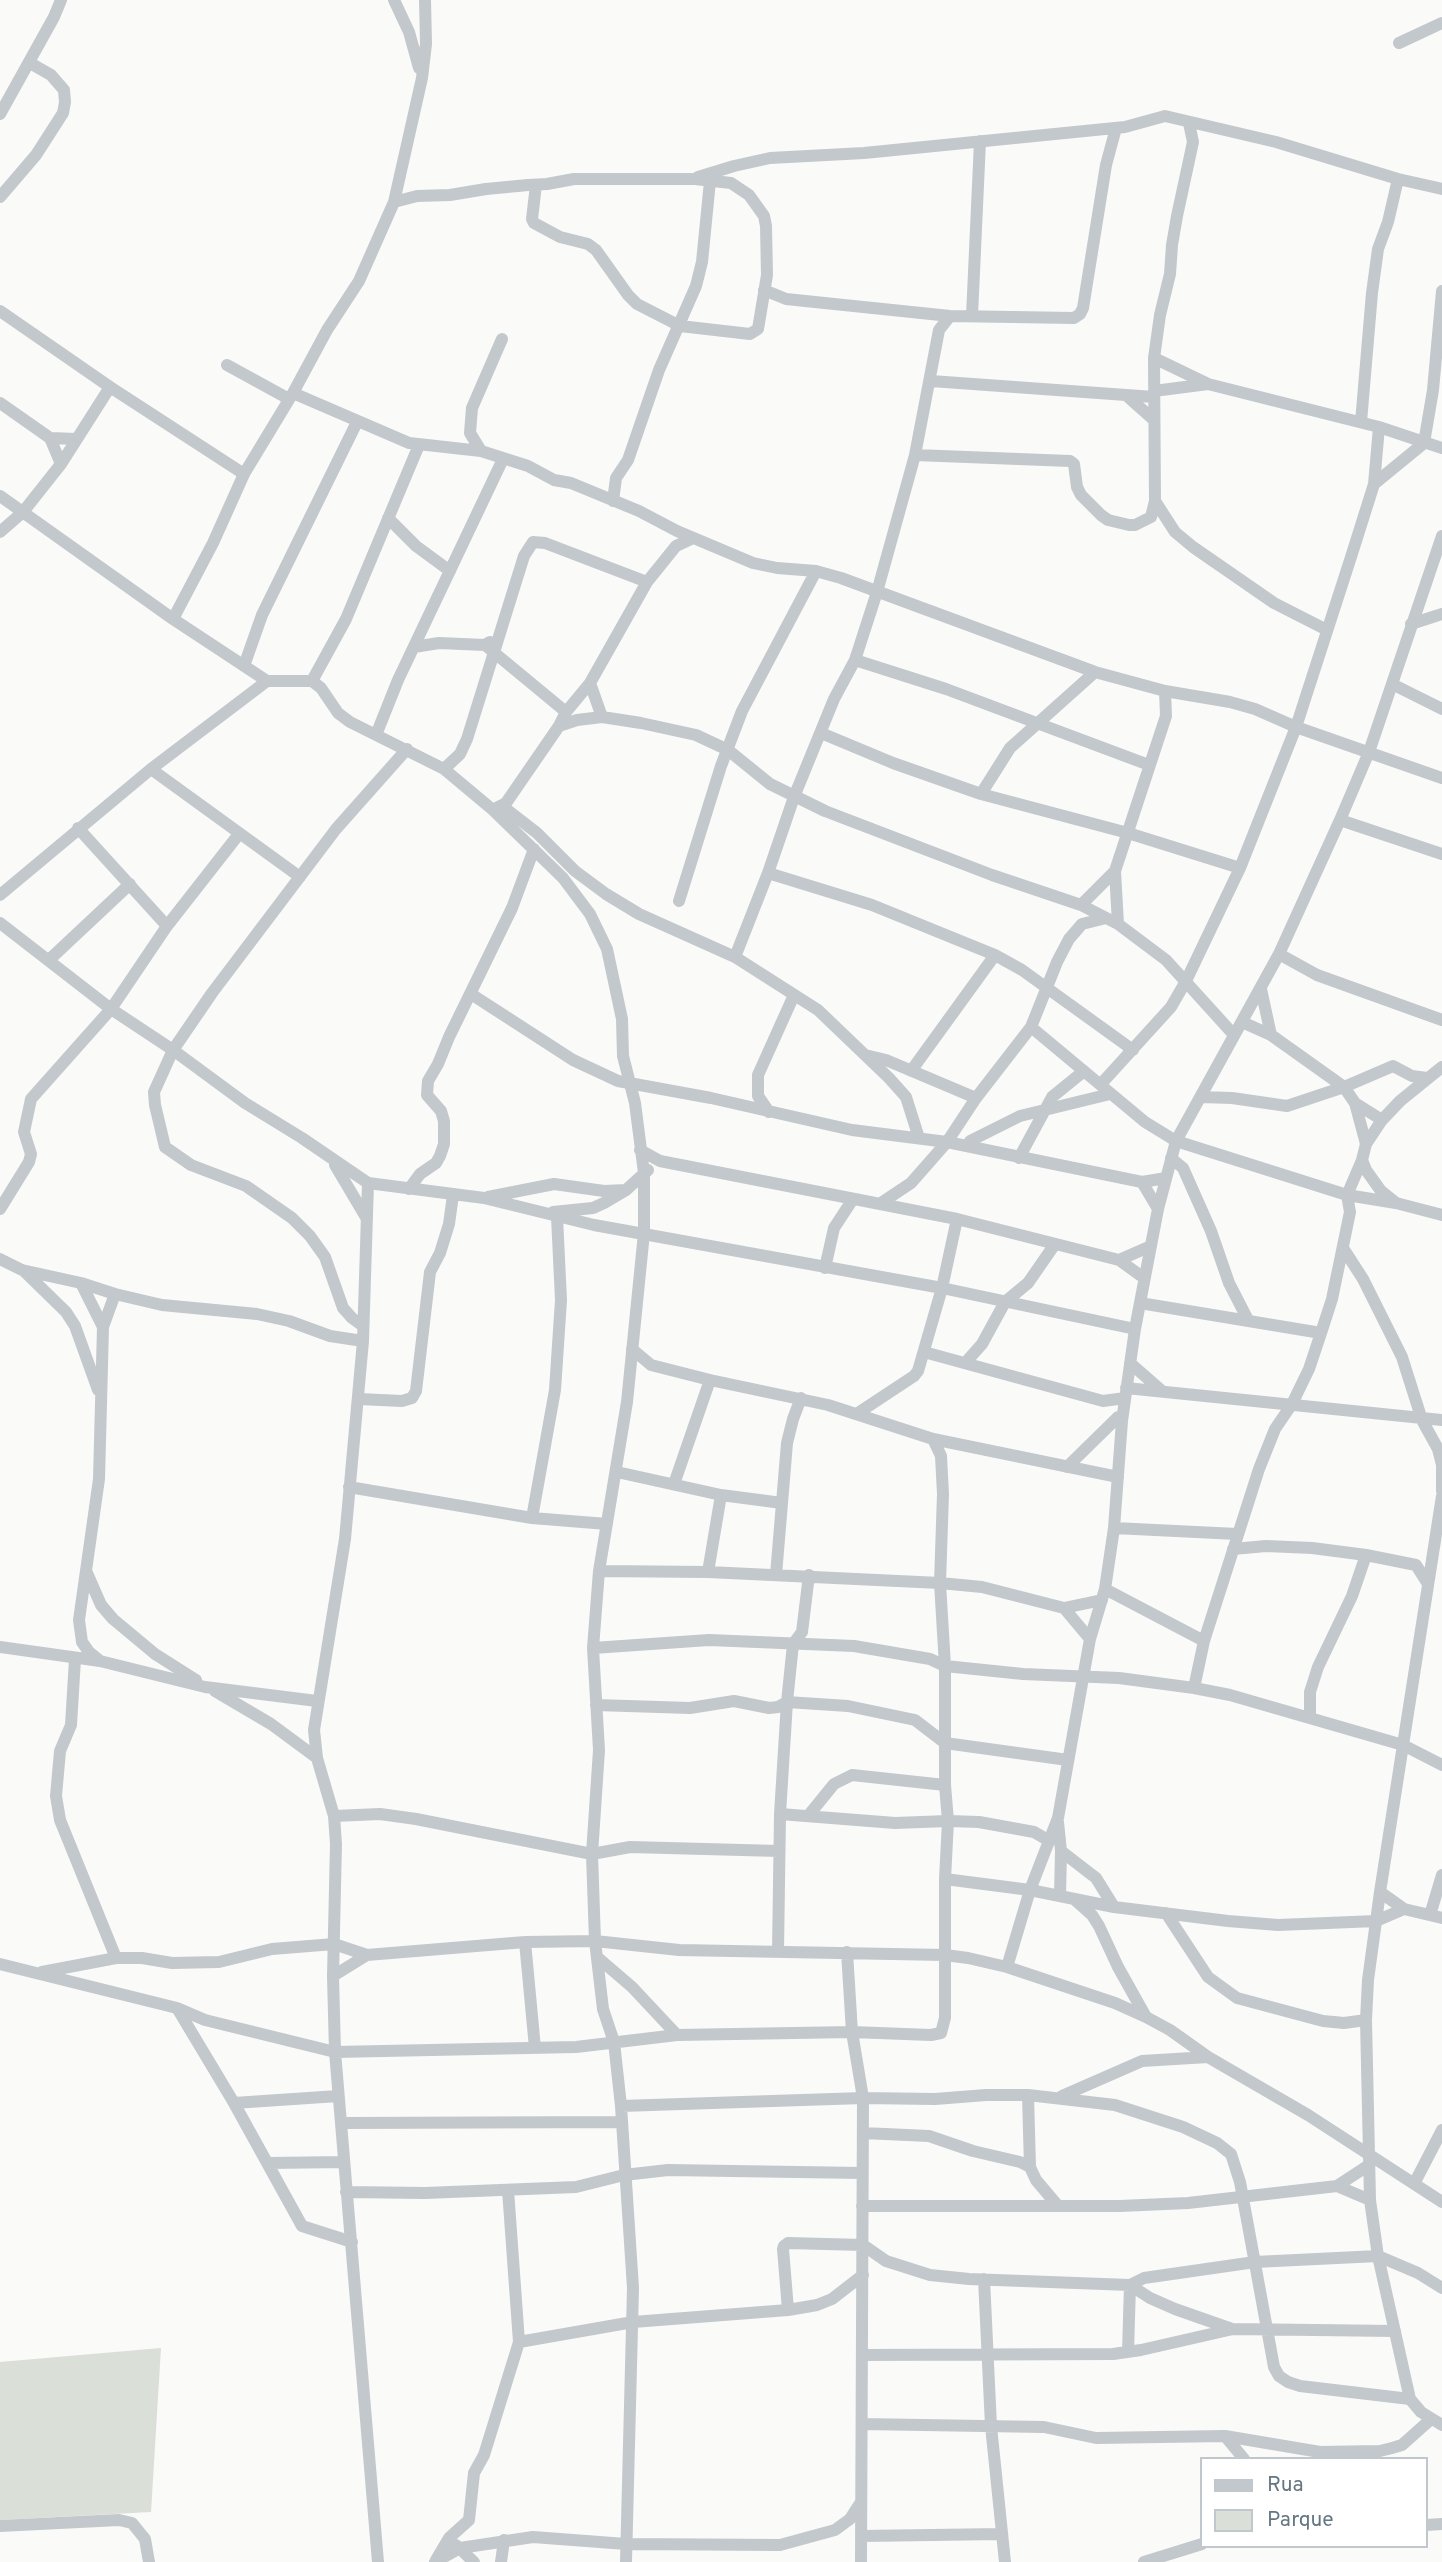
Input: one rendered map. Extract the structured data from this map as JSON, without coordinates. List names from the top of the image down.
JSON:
{
  "legend": ["Rua", "Parque"]
}
